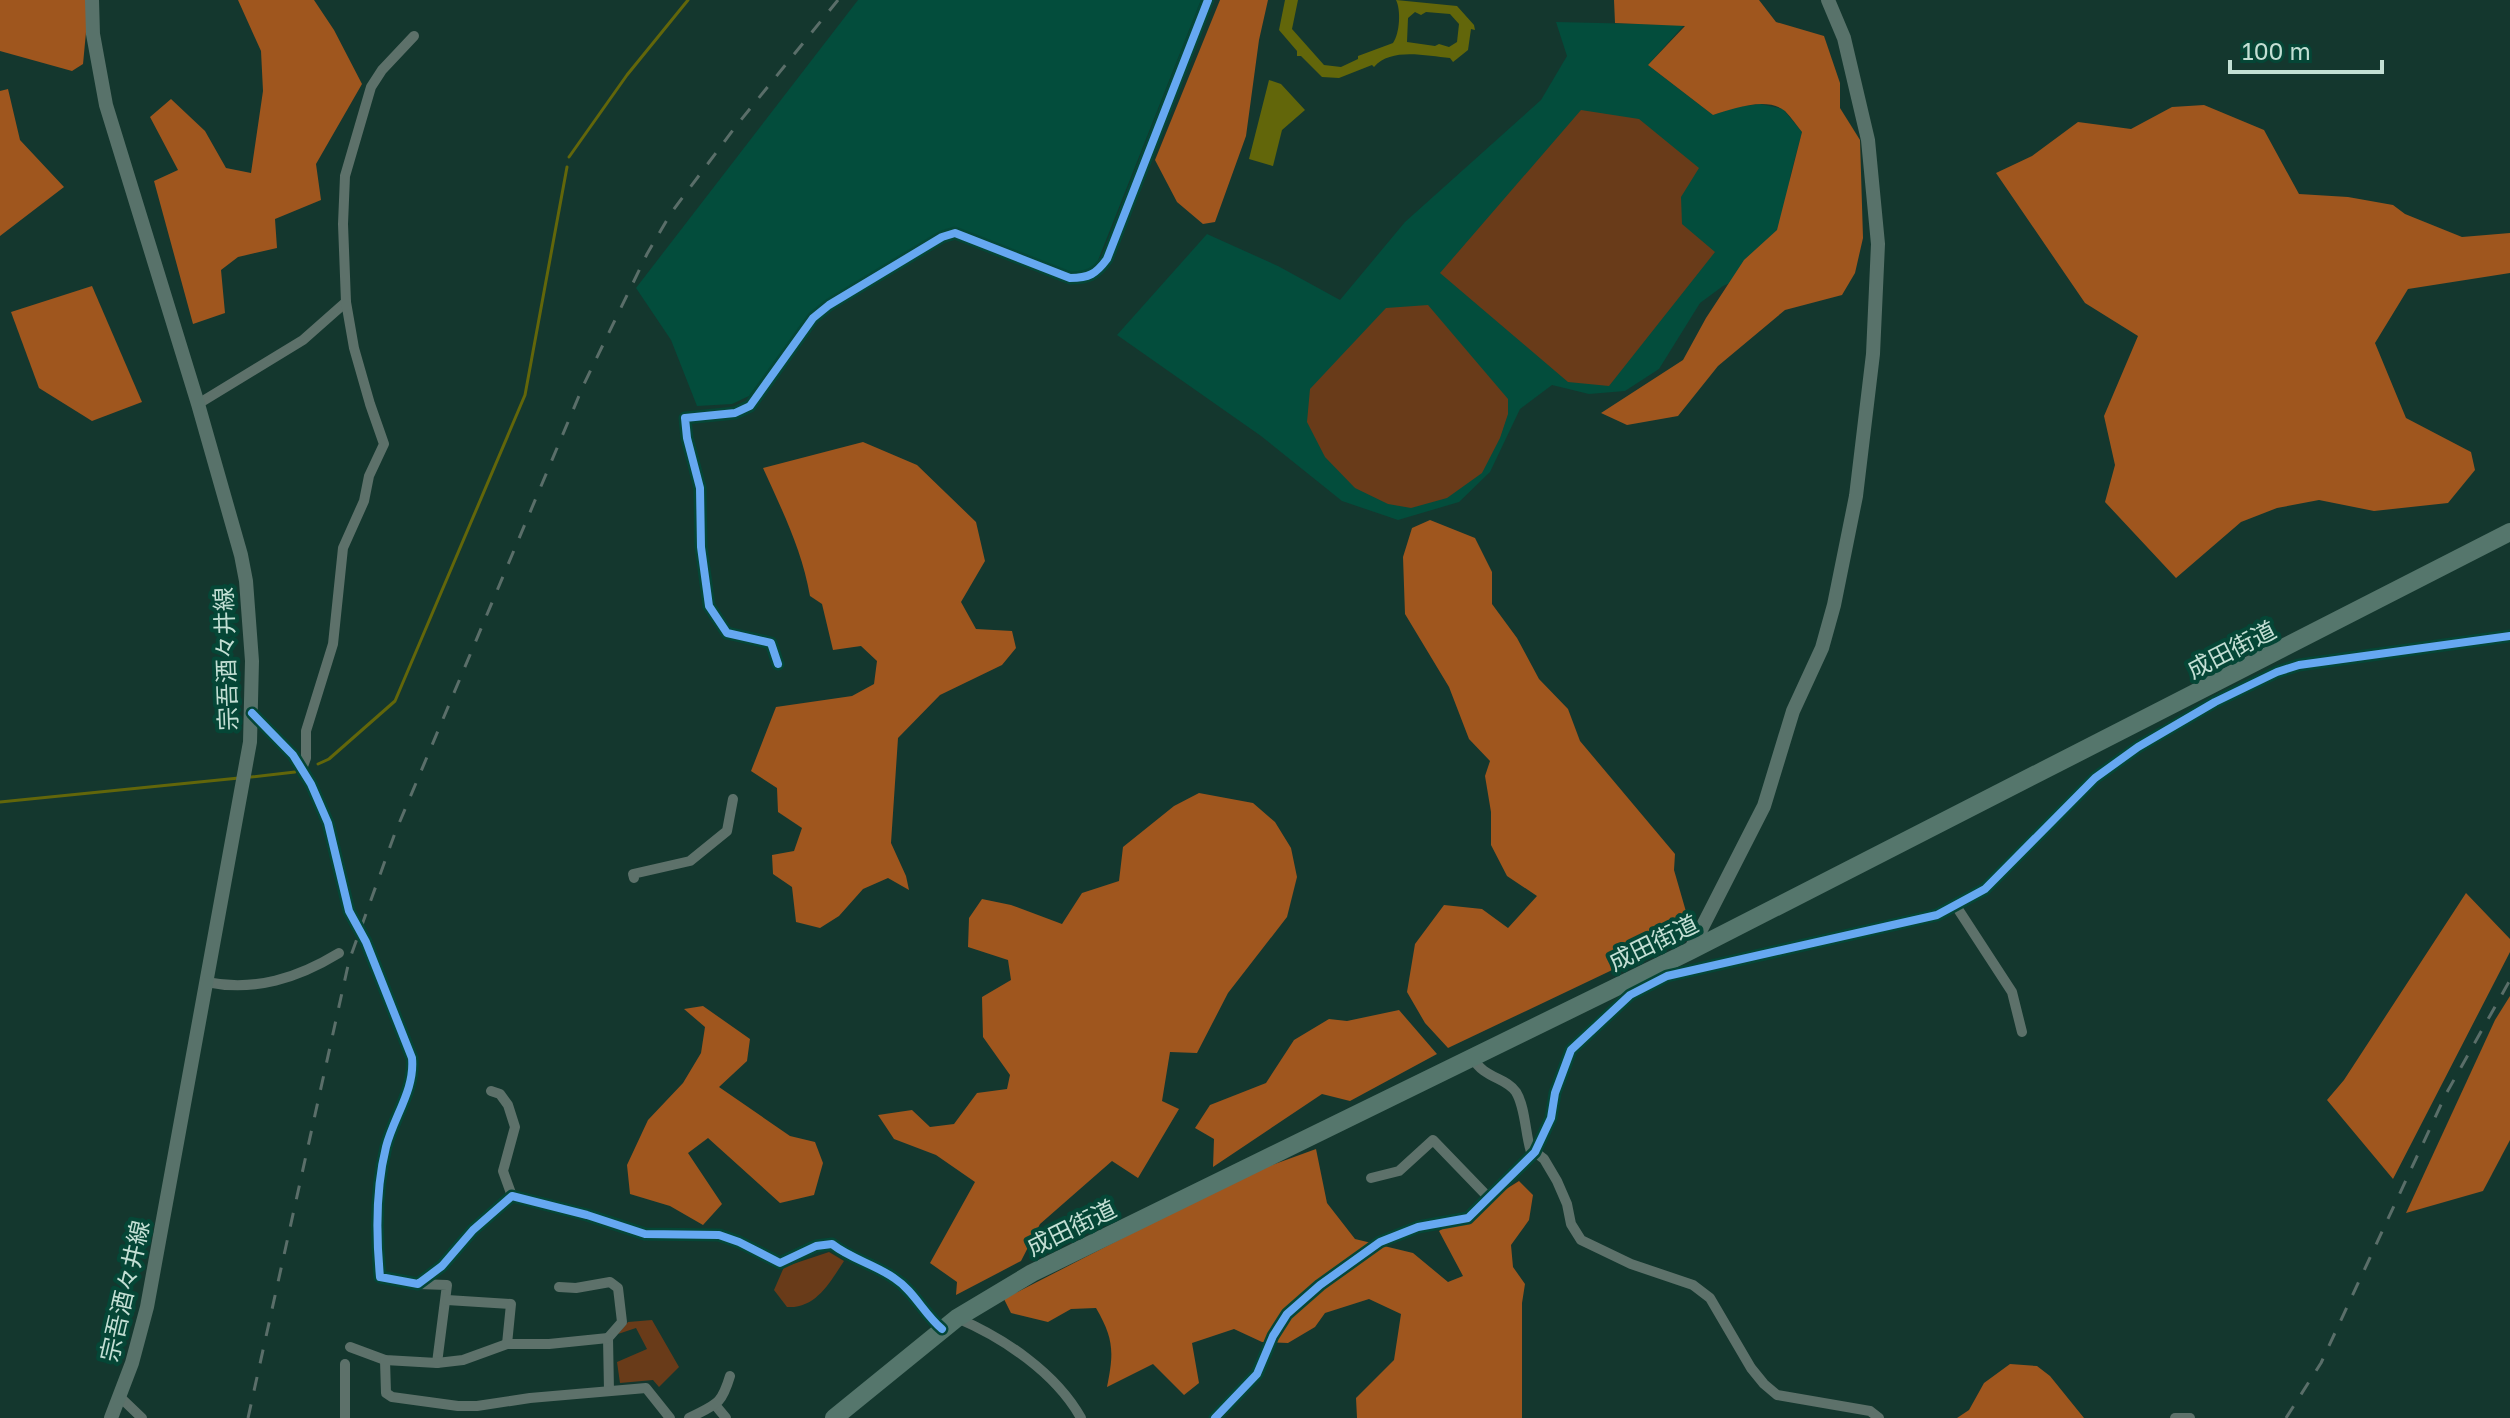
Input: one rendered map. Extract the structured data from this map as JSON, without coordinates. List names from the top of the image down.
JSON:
{
  "streets": {
    "highway": ["成田街道"],
    "main road": ["宗吾酒々井線"]
  },
  "scale_bar": "100 m"
}
